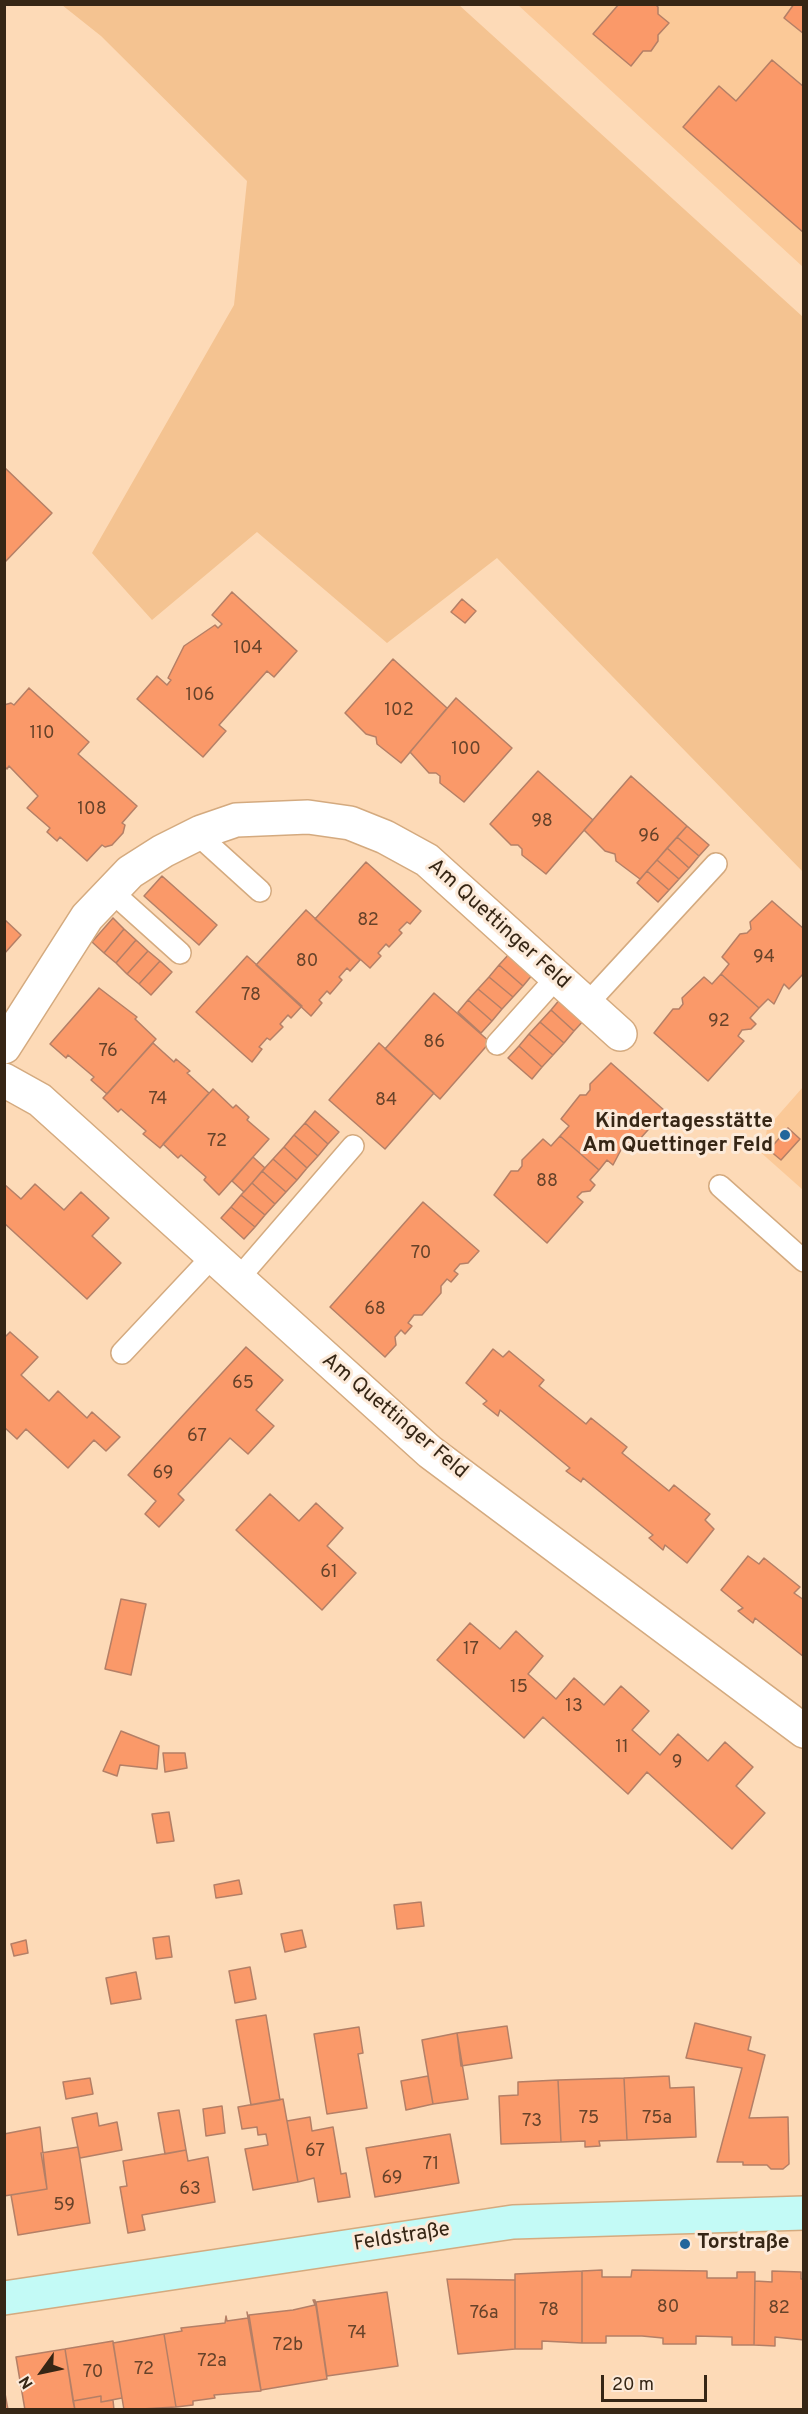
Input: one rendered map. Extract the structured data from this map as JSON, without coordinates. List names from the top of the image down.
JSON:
{
  "streets": {
    "main road": ["Feldstraße"],
    "street": ["Am Quettinger Feld"]
  },
  "places": ["Kindertagesstätte Am Quettinger Feld", "Torstraße"],
  "house_numbers": [
    "104",
    "106",
    "102",
    "110",
    "100",
    "108",
    "98",
    "96",
    "82",
    "94",
    "80",
    "78",
    "92",
    "86",
    "76",
    "74",
    "84",
    "72",
    "88",
    "70",
    "68",
    "65",
    "67",
    "69",
    "61",
    "17",
    "15",
    "13",
    "11",
    "9",
    "75",
    "75a",
    "73",
    "67",
    "71",
    "69",
    "63",
    "59",
    "80",
    "82",
    "78",
    "76a",
    "74",
    "72b",
    "72a",
    "72",
    "70"
  ],
  "scale_bar": "20 m",
  "north": "bottom left"
}
